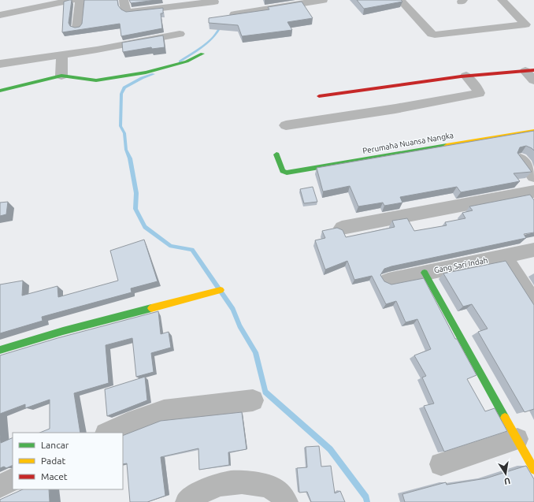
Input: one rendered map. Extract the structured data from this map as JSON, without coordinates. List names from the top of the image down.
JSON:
{
  "streets": {
    "street": ["Perumaha Nuansa Nangka", "Gang Sari Indah"]
  },
  "legend": ["Lancar", "Padat", "Macet"],
  "north": "bottom"
}
